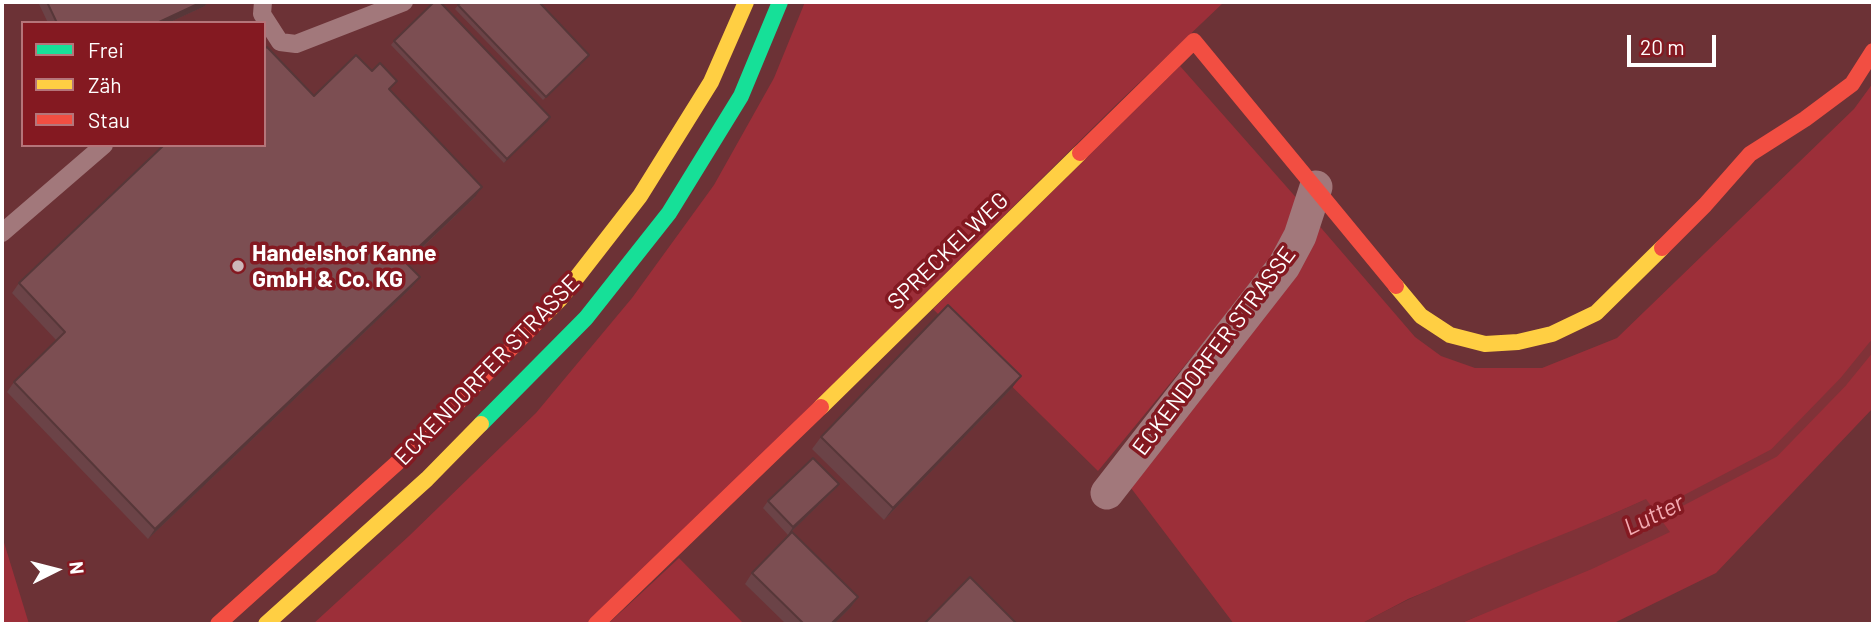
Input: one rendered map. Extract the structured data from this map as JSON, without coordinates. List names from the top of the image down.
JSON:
{
  "streets": {
    "street": ["SPRECKELWEG", "ECKENDORFER STRASSE"]
  },
  "crossings": [
    ["SPRECKELWEG", "ECKENDORFER STRASSE"]
  ],
  "water": ["Lutter"],
  "places": ["Handelshof Kanne GmbH & Co. KG"],
  "legend": ["Frei", "Zäh", "Stau"],
  "scale_bar": "20 m",
  "north": "right"
}
